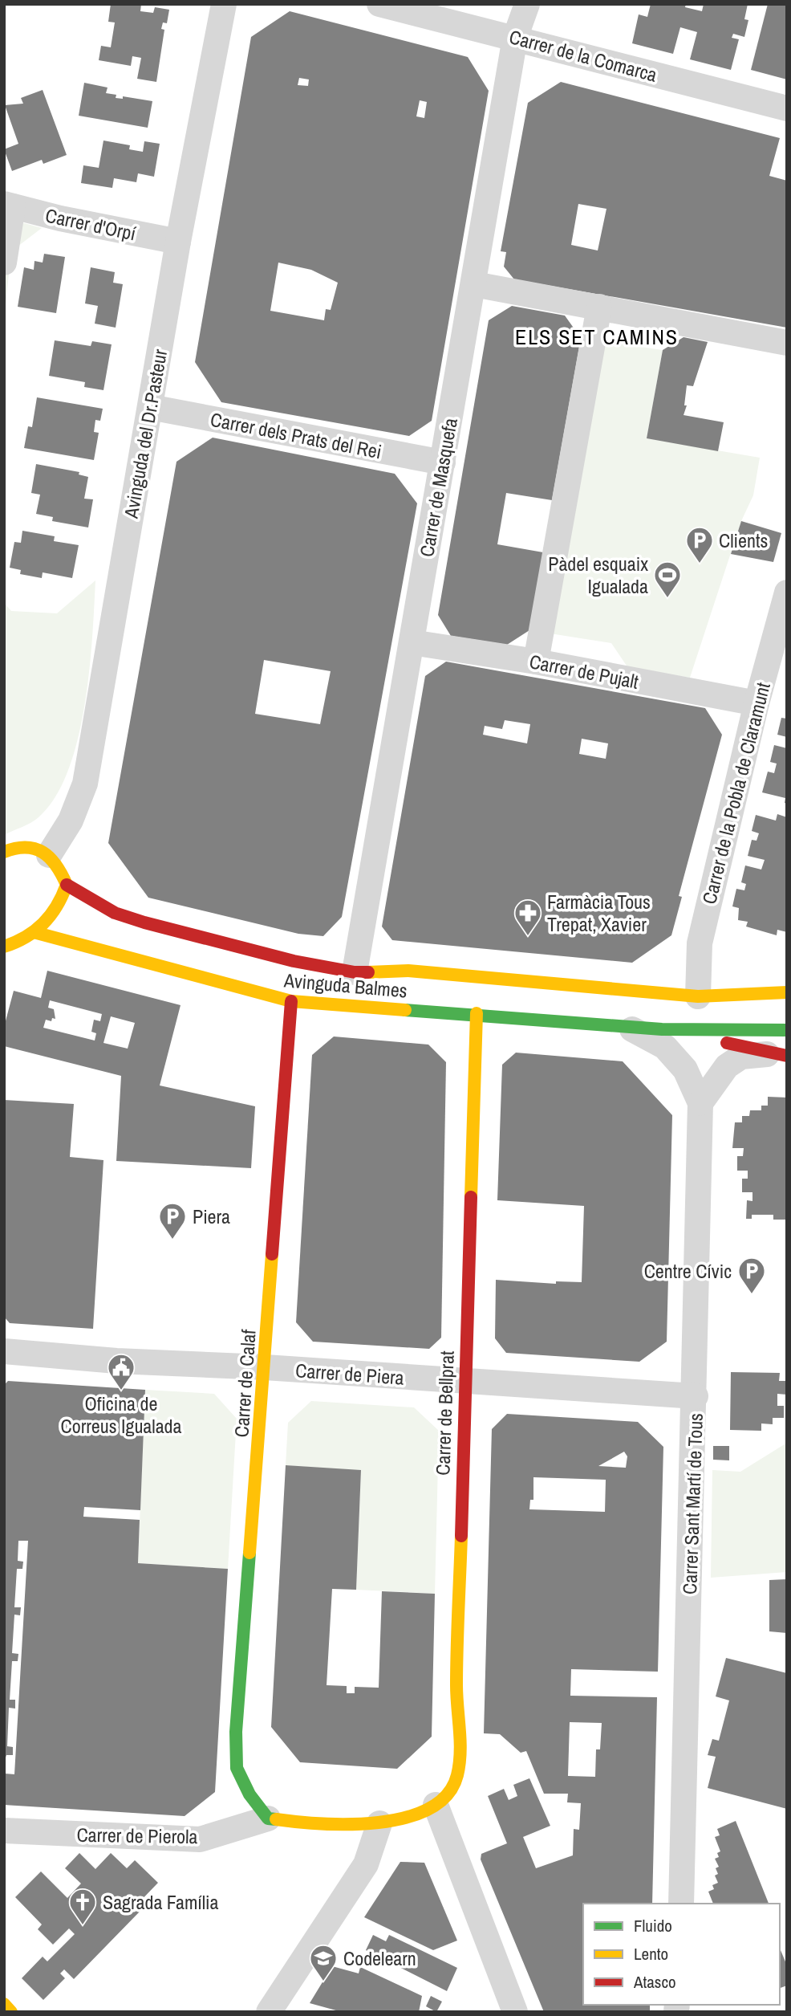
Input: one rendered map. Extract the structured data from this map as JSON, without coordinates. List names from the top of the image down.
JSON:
{
  "streets": {
    "street": [
      "Carrer de la Comarca",
      "Carrer d'Orpí",
      "Avinguda del Dr.Pasteur",
      "Carrer dels Prats del Rei",
      "Carrer de Masquefa",
      "Carrer de Pujalt",
      "Carrer de la Pobla de Claramunt",
      "Avinguda Balmes",
      "Carrer de Piera",
      "Carrer de Calaf",
      "Carrer de Bellprat",
      "Carrer Sant Martí de Tous",
      "Carrer de Pierola"
    ]
  },
  "crossings": [
    ["Carrer de la Comarca", "Carrer de Masquefa"],
    ["Carrer d'Orpí", "Avinguda del Dr.Pasteur"],
    ["Avinguda del Dr.Pasteur", "Carrer dels Prats del Rei"],
    ["Carrer dels Prats del Rei", "Carrer de Masquefa"],
    ["Carrer de Masquefa", "Carrer de Pujalt"],
    ["Carrer de Masquefa", "Avinguda Balmes"],
    ["Carrer de Pujalt", "Carrer de la Pobla de Claramunt"],
    ["Carrer de la Pobla de Claramunt", "Avinguda Balmes"],
    ["Avinguda Balmes", "Carrer de Calaf"],
    ["Avinguda Balmes", "Carrer de Bellprat"],
    ["Carrer de Piera", "Carrer de Calaf"],
    ["Carrer de Piera", "Carrer de Bellprat"],
    ["Carrer de Piera", "Carrer Sant Martí de Tous"],
    ["Carrer de Calaf", "Carrer de Pierola"]
  ],
  "districts": ["ELS SET CAMINS"],
  "places": {
    "parking": ["Clients", "Piera", "Centre Cívic"],
    "sports": ["Pàdel esquaix Igualada"],
    "pharmacy": ["Farmàcia Tous Trepat, Xavier"],
    "public building": ["Oficina de Correus Igualada"],
    "church": ["Sagrada Família"],
    "school or university": ["Codelearn"]
  },
  "legend": ["Fluido", "Lento", "Atasco"]
}
